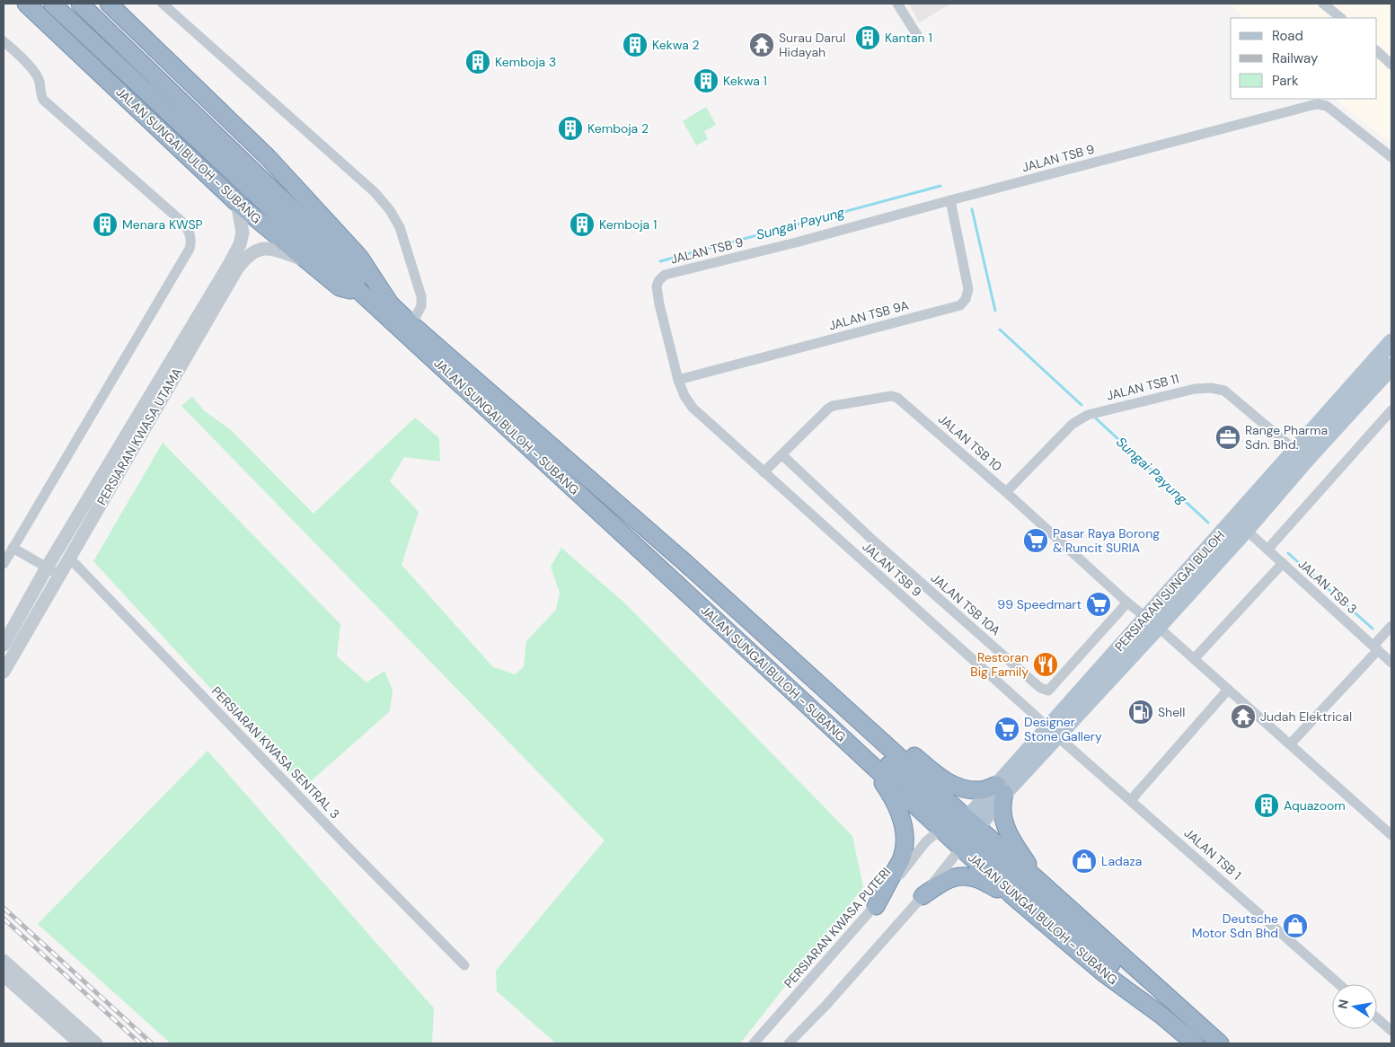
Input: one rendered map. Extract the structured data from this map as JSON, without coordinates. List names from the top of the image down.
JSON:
{
  "streets": {
    "highway": ["JALAN SUNGAI BULOH - SUBANG"],
    "main road": ["PERSIARAN SUNGAI BULOH"],
    "street": [
      "JALAN TSB 9",
      "JALAN TSB 9A",
      "JALAN TSB 11",
      "PERSIARAN KWASA UTAMA",
      "JALAN TSB 10",
      "JALAN TSB 3",
      "JALAN TSB 10A",
      "PERSIARAN KWASA SENTRAL 3",
      "JALAN TSB 1",
      "PERSIARAN KWASA PUTERI"
    ]
  },
  "crossings": [
    ["JALAN SUNGAI BULOH - SUBANG", "PERSIARAN KWASA UTAMA"],
    ["JALAN SUNGAI BULOH - SUBANG", "PERSIARAN SUNGAI BULOH"],
    ["JALAN SUNGAI BULOH - SUBANG", "PERSIARAN KWASA PUTERI"],
    ["JALAN TSB 9", "JALAN TSB 9A"],
    ["JALAN TSB 9", "JALAN TSB 10"],
    ["JALAN TSB 9", "PERSIARAN SUNGAI BULOH"],
    ["JALAN TSB 9", "JALAN TSB 1"],
    ["JALAN TSB 11", "JALAN TSB 10"],
    ["JALAN TSB 11", "PERSIARAN SUNGAI BULOH"],
    ["PERSIARAN KWASA UTAMA", "PERSIARAN KWASA SENTRAL 3"],
    ["JALAN TSB 10", "PERSIARAN SUNGAI BULOH"],
    ["JALAN TSB 10", "JALAN TSB 10A"],
    ["JALAN TSB 3", "PERSIARAN SUNGAI BULOH"],
    ["PERSIARAN SUNGAI BULOH", "JALAN TSB 1"],
    ["PERSIARAN SUNGAI BULOH", "PERSIARAN KWASA PUTERI"]
  ],
  "water": ["Sungai Payung"],
  "places": {
    "building": [
      "Kantan 1",
      "Kekwa 2",
      "Kemboja 3",
      "Kekwa 1",
      "Kemboja 2",
      "Menara KWSP",
      "Kemboja 1",
      "Aquazoom"
    ],
    "temple": ["Surau Darul Hidayah", "Judah Elektrical"],
    "office": ["Range Pharma Sdn. Bhd."],
    "supermarket": ["Pasar Raya Borong & Runcit SURIA", "99 Speedmart", "Designer Stone Gallery"],
    "restaurant": ["Restoran Big Family"],
    "fuel station": ["Shell"],
    "shop": ["Ladaza", "Deutsche Motor Sdn Bhd"]
  },
  "legend": ["Road", "Railway", "Park"],
  "north": "left"
}
